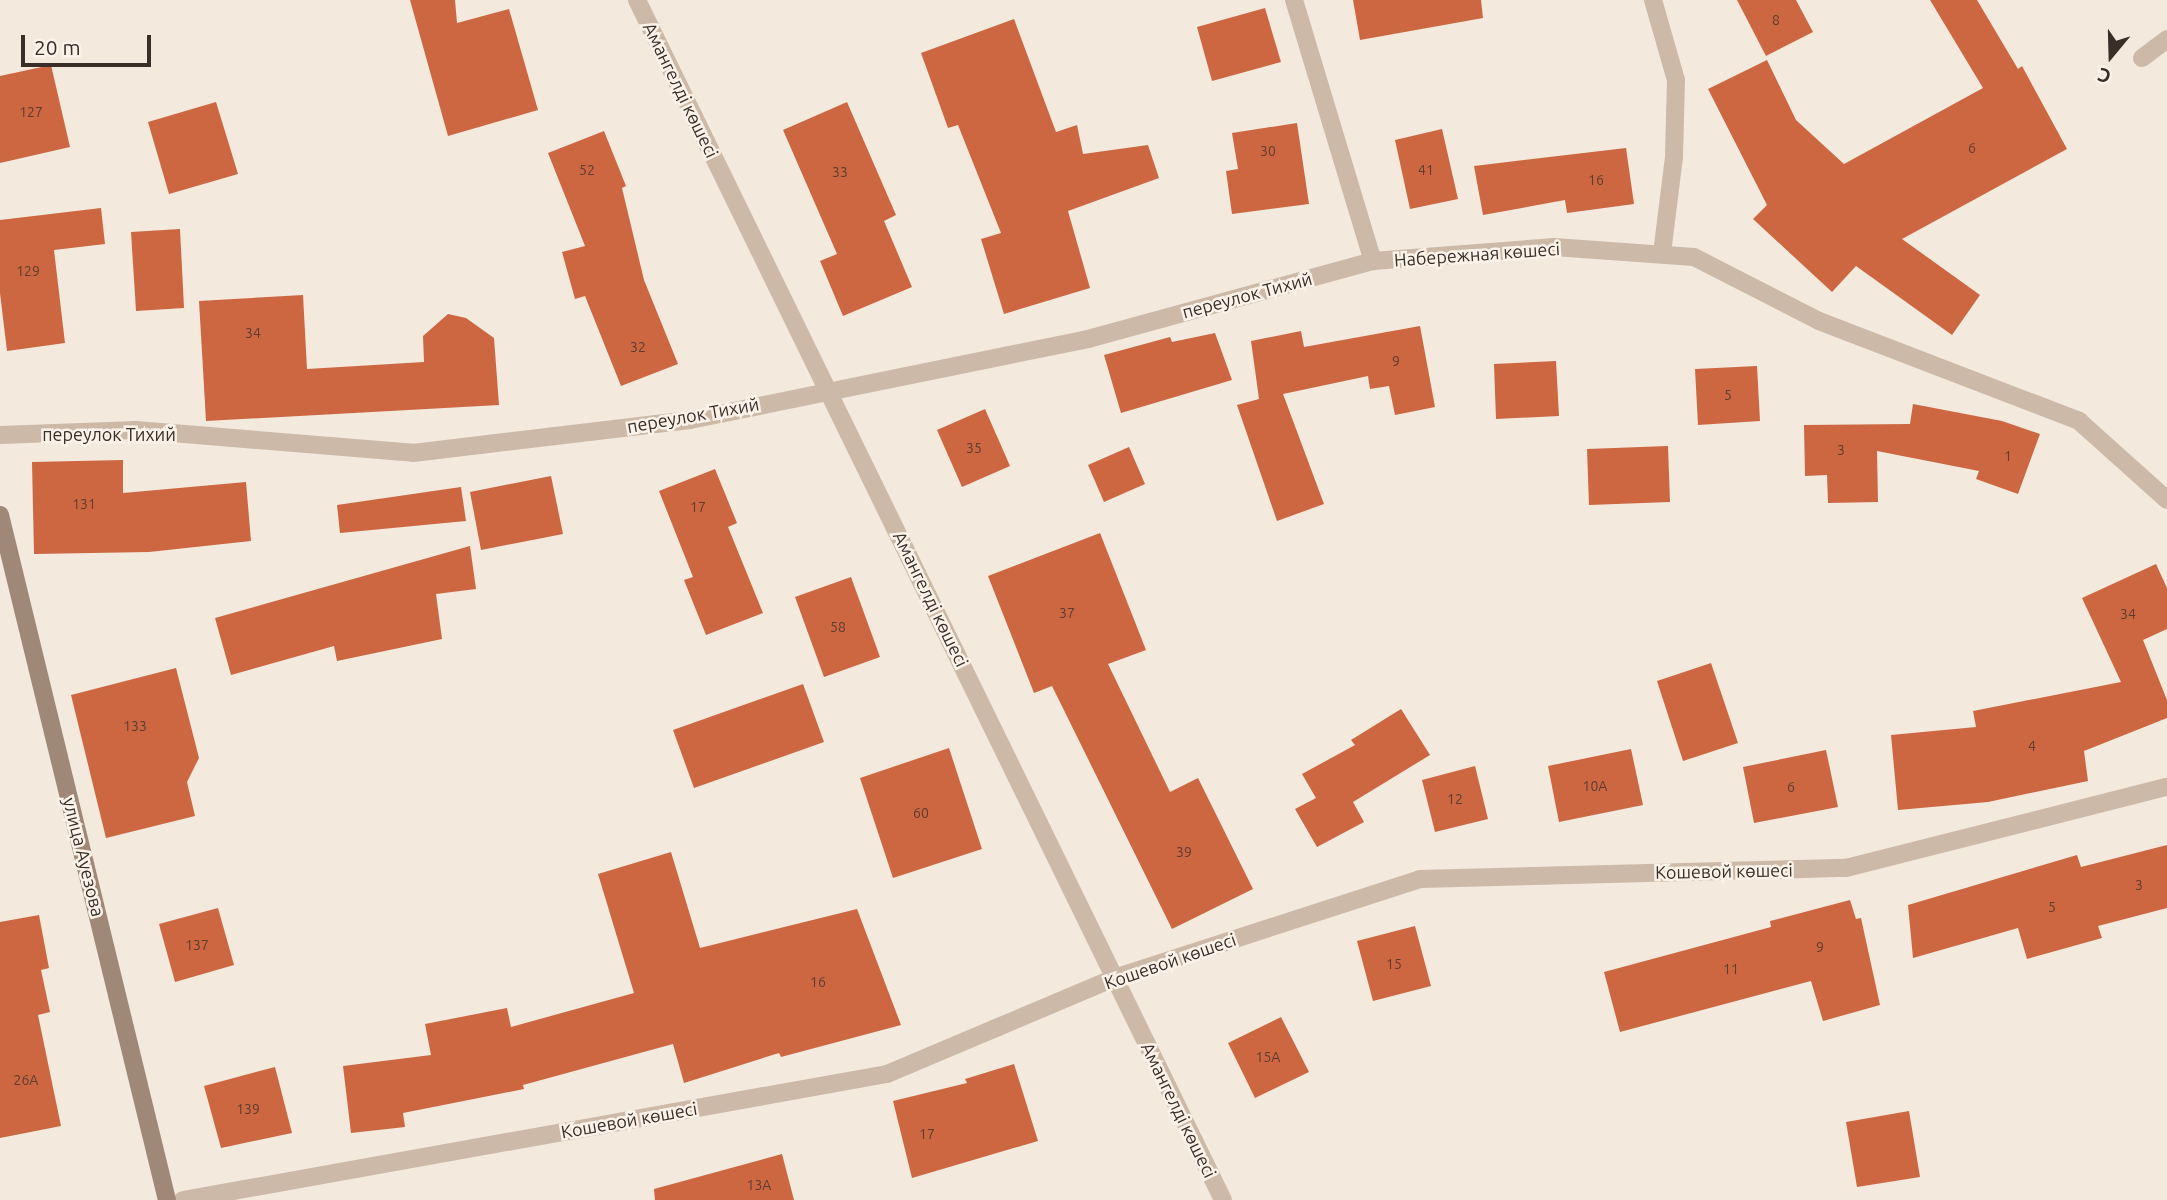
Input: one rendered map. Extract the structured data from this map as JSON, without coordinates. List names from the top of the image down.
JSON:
{
  "streets": {
    "street": [
      "Амангелді көшесі",
      "Набережная көшесі",
      "переулок Тихий",
      "улица Ауезова",
      "Кошевой көшесі"
    ]
  },
  "crossings": [
    ["Амангелді көшесі", "переулок Тихий"],
    ["Амангелді көшесі", "Кошевой көшесі"],
    ["Набережная көшесі", "переулок Тихий"]
  ],
  "house_numbers": [
    "8",
    "127",
    "6",
    "30",
    "52",
    "41",
    "33",
    "16",
    "129",
    "34",
    "32",
    "9",
    "5",
    "35",
    "3",
    "1",
    "131",
    "17",
    "37",
    "34",
    "58",
    "133",
    "4",
    "10А",
    "6",
    "12",
    "60",
    "39",
    "3",
    "5",
    "137",
    "9",
    "15",
    "11",
    "16",
    "15А",
    "26А",
    "139",
    "17",
    "13А"
  ],
  "scale_bar": "20 m",
  "north": "bottom"
}
